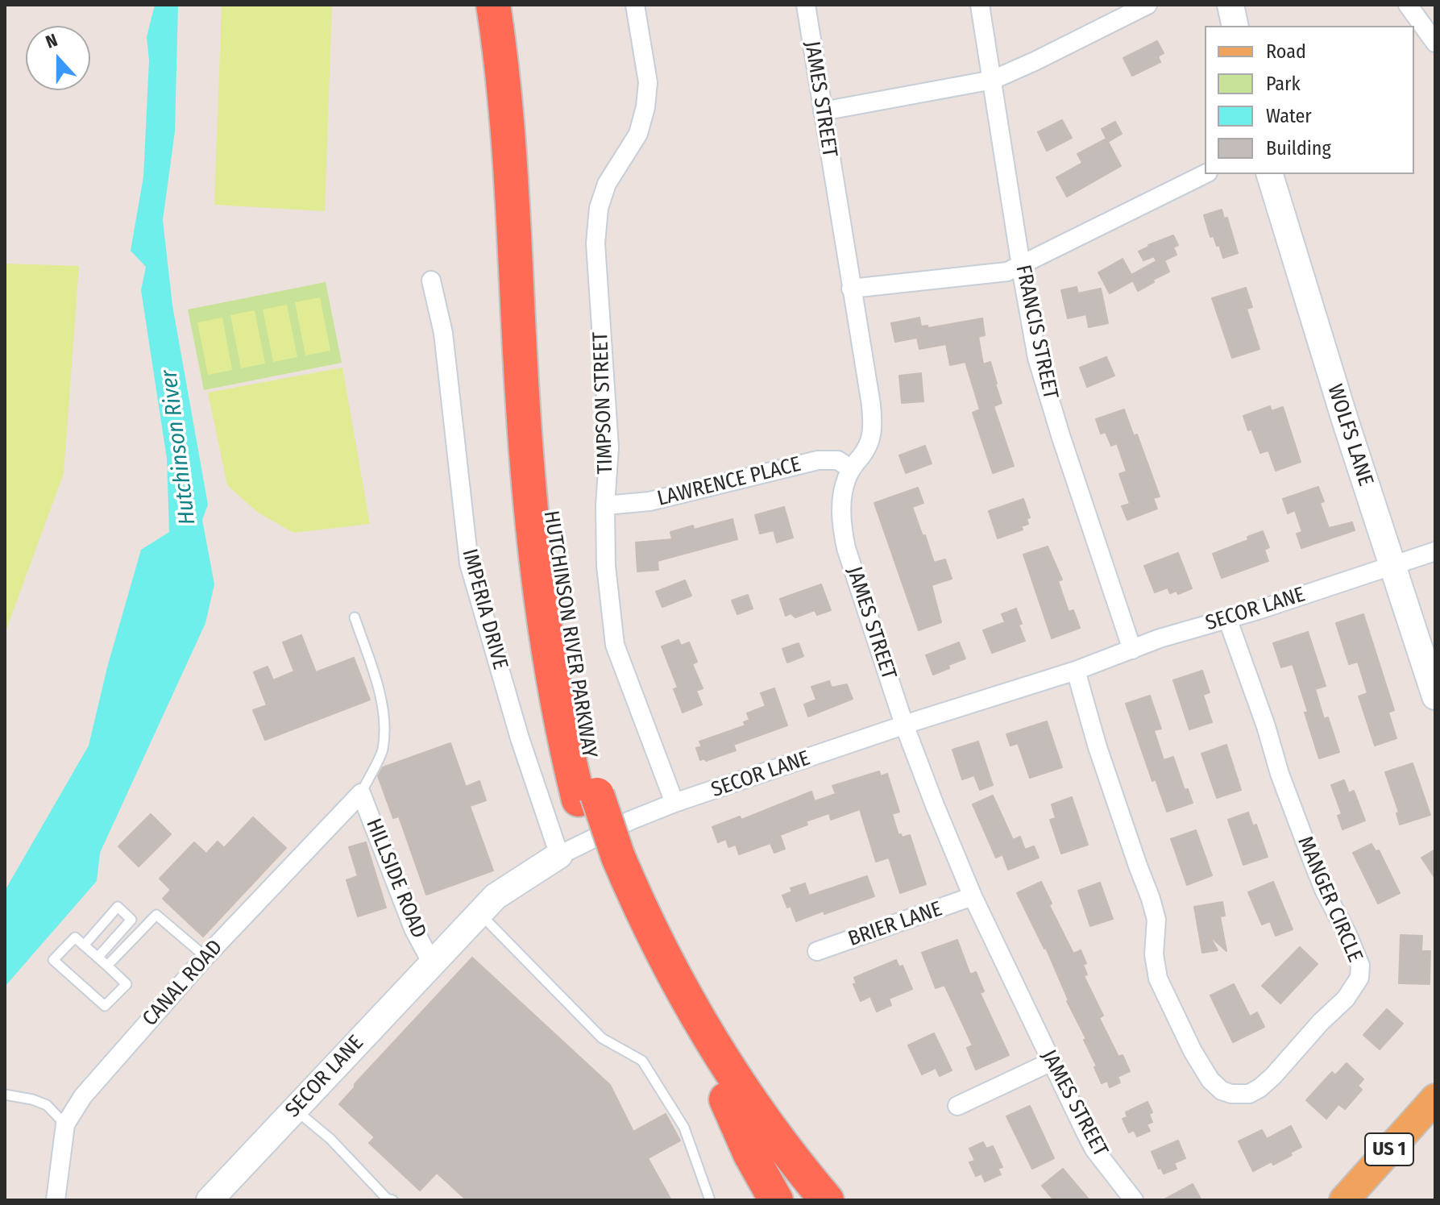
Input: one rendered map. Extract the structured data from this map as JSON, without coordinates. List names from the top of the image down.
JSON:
{
  "streets": {
    "highway": ["HUTCHINSON RIVER PARKWAY"],
    "main road": ["US 1"],
    "street": [
      "JAMES STREET",
      "FRANCIS STREET",
      "TIMPSON STREET",
      "WOLFS LANE",
      "LAWRENCE PLACE",
      "IMPERIA DRIVE",
      "SECOR LANE",
      "HILLSIDE ROAD",
      "MANGER CIRCLE",
      "BRIER LANE",
      "CANAL ROAD"
    ]
  },
  "crossings": [
    ["JAMES STREET", "LAWRENCE PLACE"],
    ["JAMES STREET", "SECOR LANE"],
    ["JAMES STREET", "BRIER LANE"],
    ["FRANCIS STREET", "SECOR LANE"],
    ["TIMPSON STREET", "LAWRENCE PLACE"],
    ["TIMPSON STREET", "SECOR LANE"],
    ["WOLFS LANE", "SECOR LANE"],
    ["IMPERIA DRIVE", "SECOR LANE"],
    ["SECOR LANE", "HILLSIDE ROAD"],
    ["SECOR LANE", "MANGER CIRCLE"],
    ["HILLSIDE ROAD", "CANAL ROAD"]
  ],
  "water": ["Hutchinson River"],
  "legend": [
    "Road",
    "Park",
    "Water",
    "Building"
  ],
  "north": "top"
}
